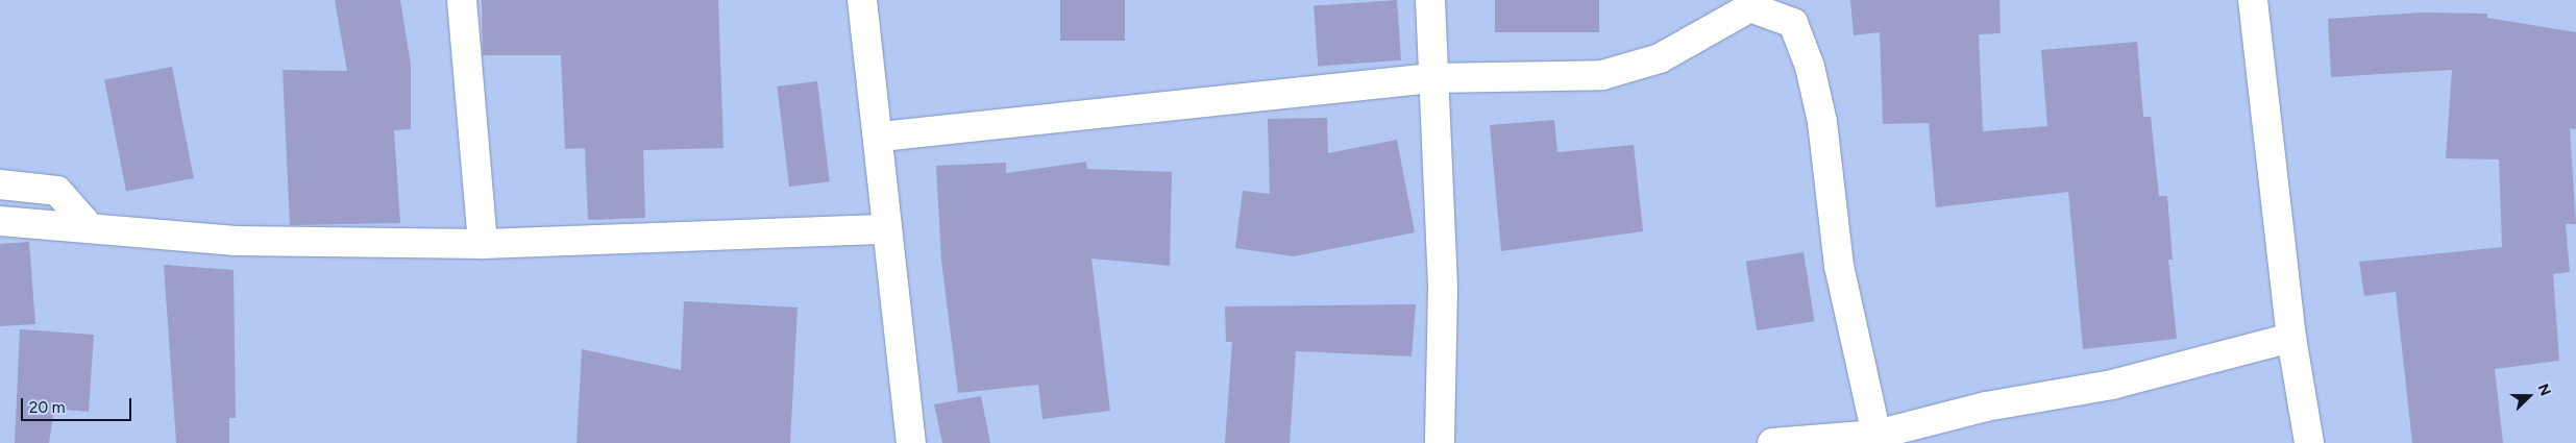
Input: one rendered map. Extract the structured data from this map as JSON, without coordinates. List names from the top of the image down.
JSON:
{
  "scale_bar": "20 m",
  "north": "right"
}
